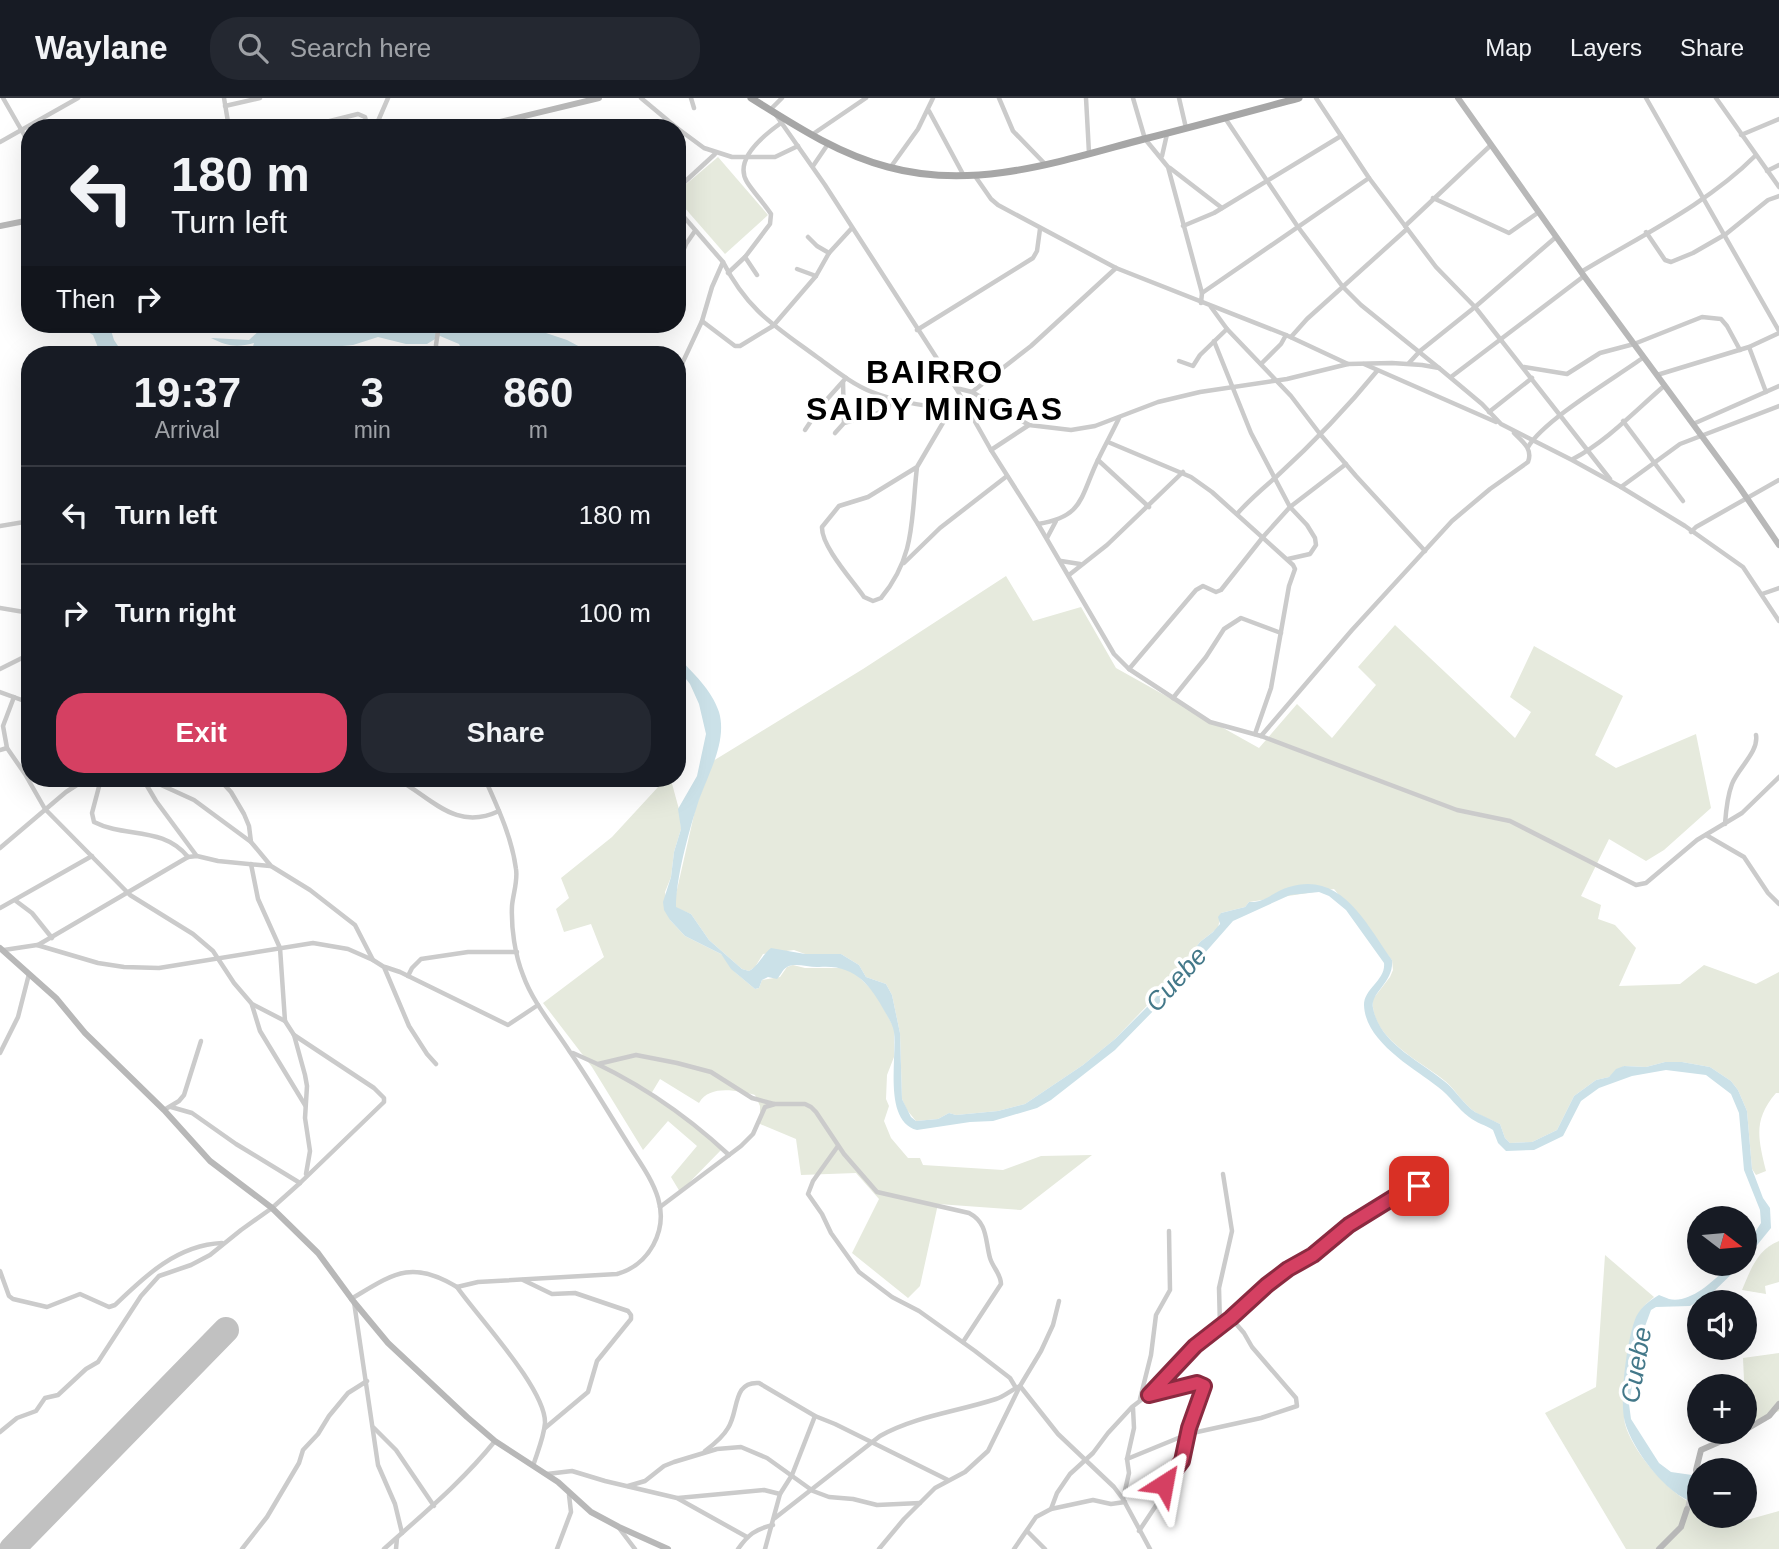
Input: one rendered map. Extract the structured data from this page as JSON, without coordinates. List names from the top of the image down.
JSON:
{
  "districts": ["BAIRRO SAIDY MINGAS"],
  "water": ["Cuebe"],
  "north": "right",
  "page": {
    "header": "Waylane",
    "search": "Search here",
    "nav": ["Map", "Layers", "Share"],
    "turn": ["180 m", "Turn left"],
    "then": "Then",
    "eta": [
      "19:37",
      "Arrival",
      "3",
      "min",
      "860",
      "m"
    ],
    "list": [
      {
        "name": "Turn left",
        "value": "180 m"
      },
      {
        "name": "Turn right",
        "value": "100 m"
      }
    ],
    "buttons": ["Exit", "Share"],
    "map_buttons": ["+", "−"]
  }
}
